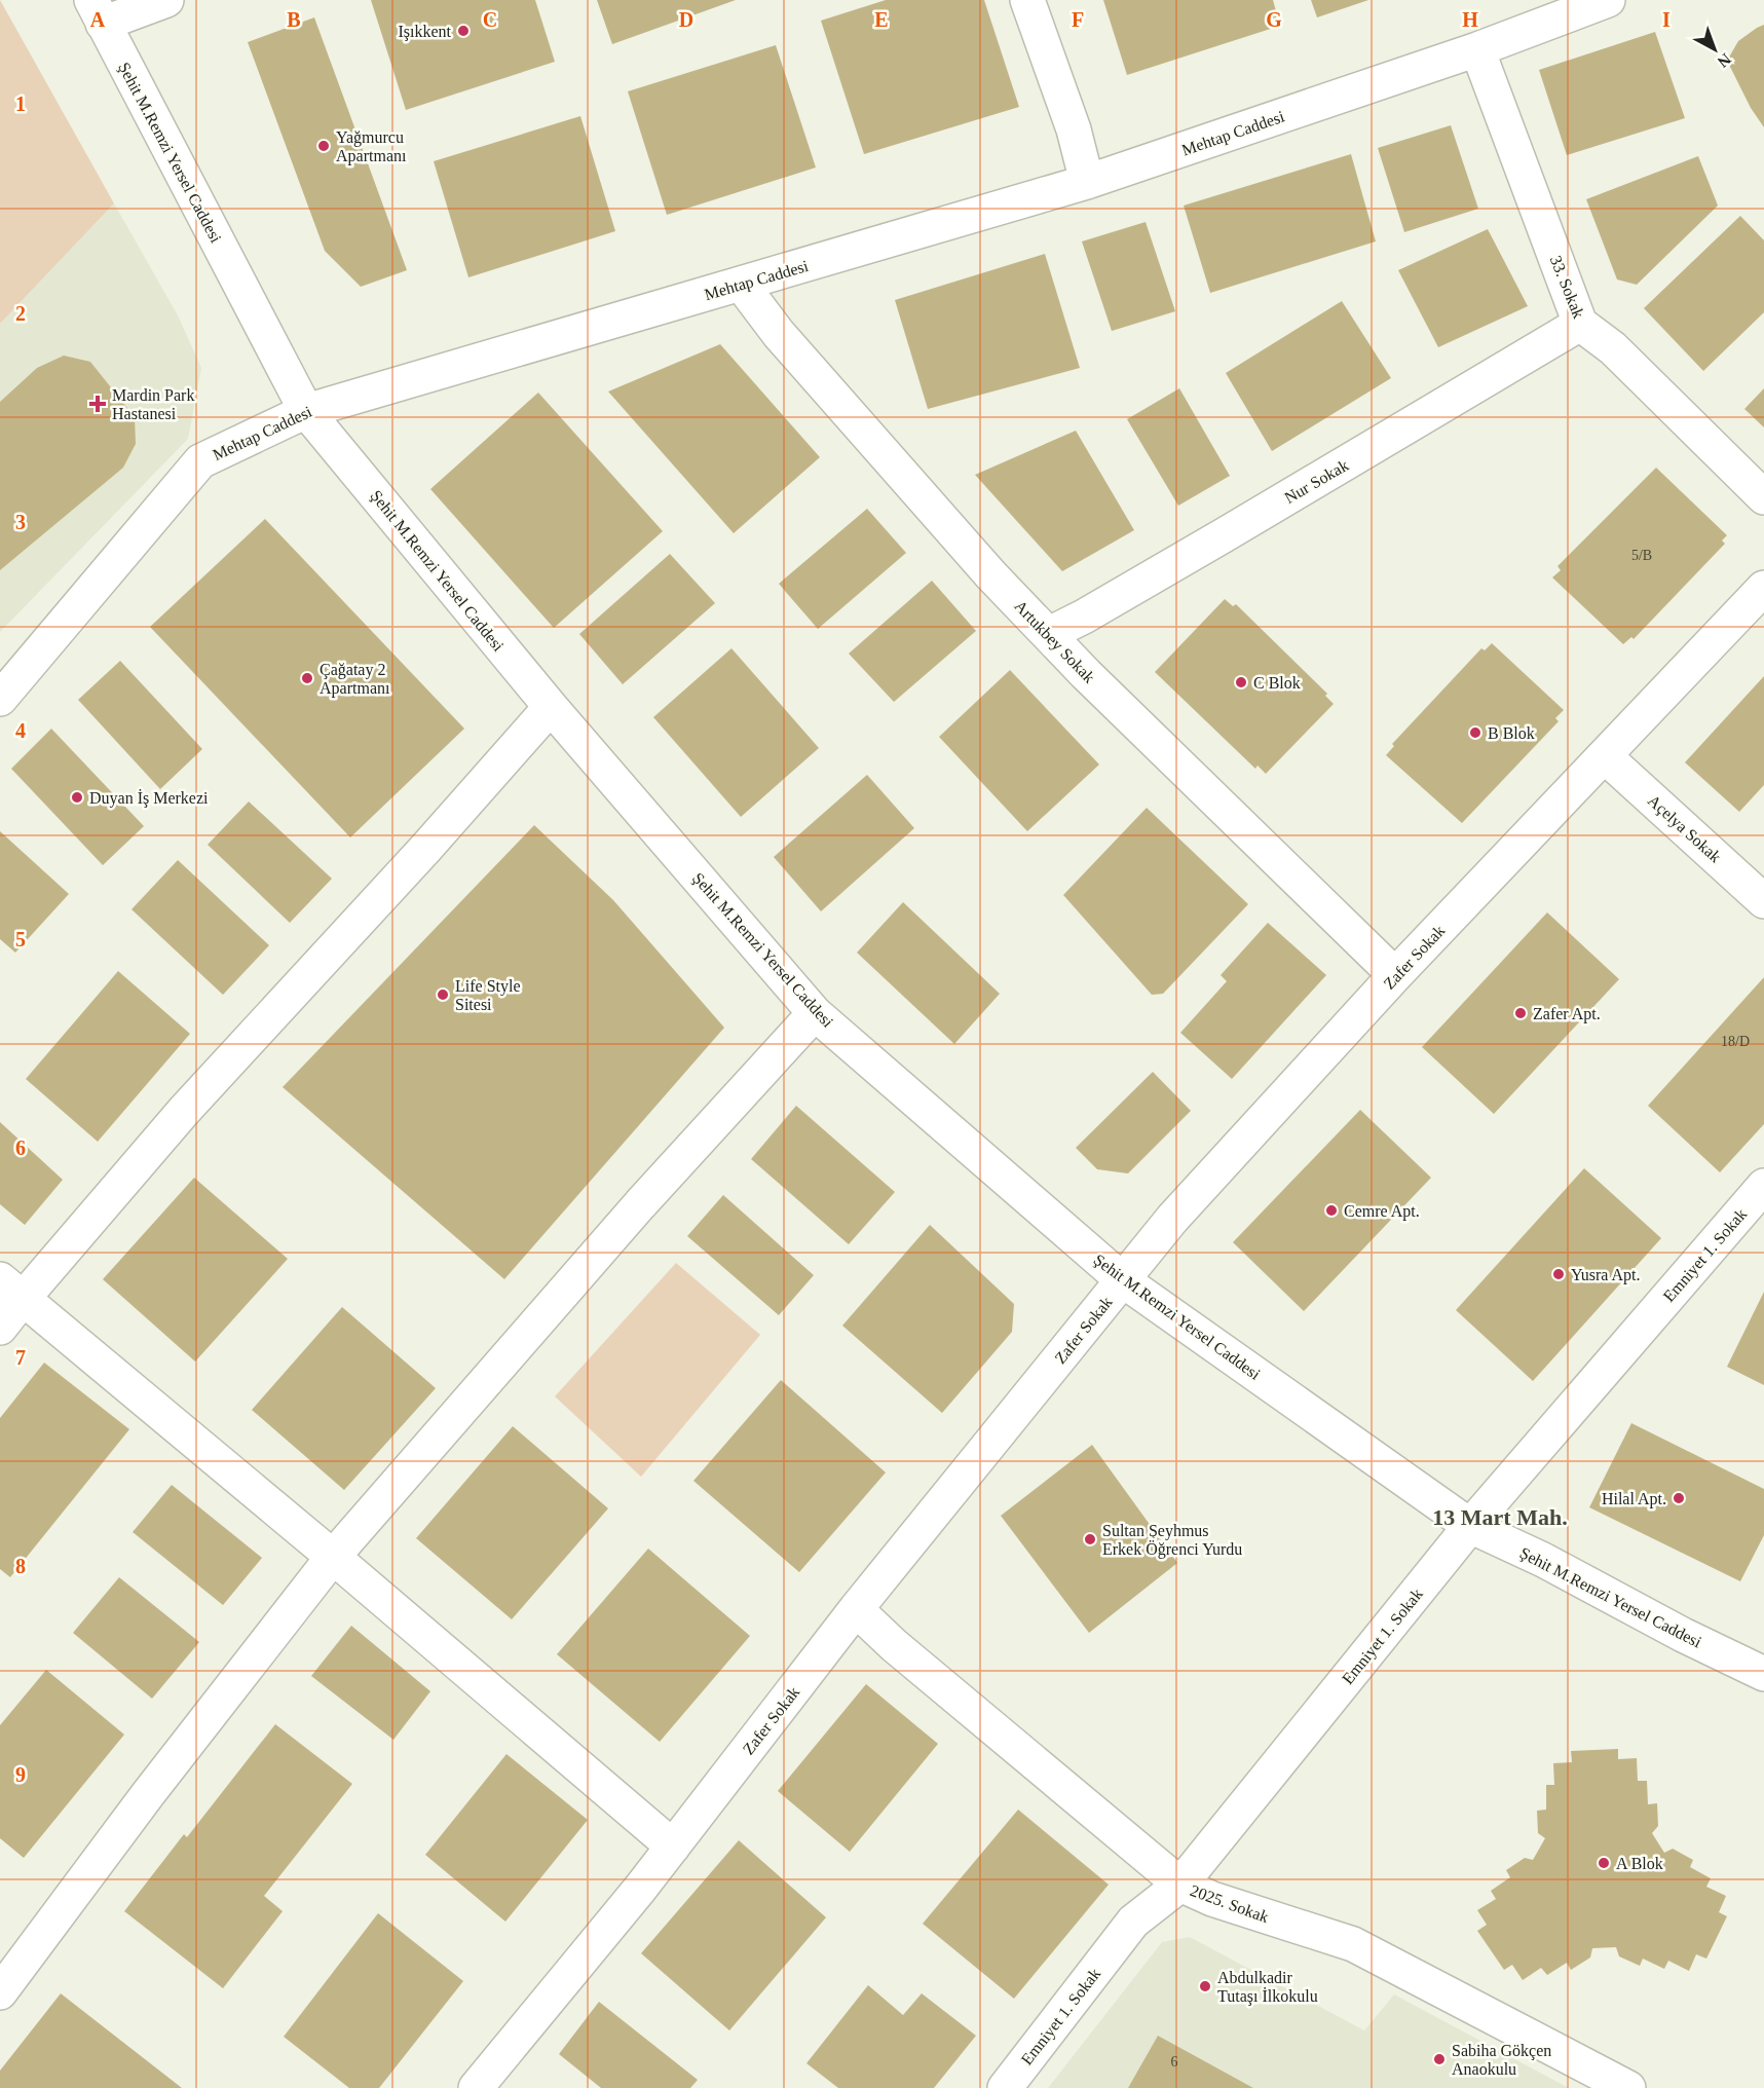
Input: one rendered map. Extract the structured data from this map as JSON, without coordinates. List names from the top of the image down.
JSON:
{
  "streets": {
    "street": [
      "Mehtap Caddesi",
      "Şehit M.Remzi Yersel Caddesi",
      "33. Sokak",
      "Nur Sokak",
      "Artukbey Sokak",
      "Açelya Sokak",
      "Zafer Sokak",
      "Emniyet 1. Sokak",
      "2025. Sokak"
    ]
  },
  "crossings": [
    ["Mehtap Caddesi", "Şehit M.Remzi Yersel Caddesi"],
    ["Mehtap Caddesi", "33. Sokak"],
    ["Mehtap Caddesi", "Artukbey Sokak"],
    ["Şehit M.Remzi Yersel Caddesi", "Zafer Sokak"],
    ["Şehit M.Remzi Yersel Caddesi", "Emniyet 1. Sokak"],
    ["33. Sokak", "Nur Sokak"],
    ["Nur Sokak", "Artukbey Sokak"],
    ["Artukbey Sokak", "Zafer Sokak"],
    ["Açelya Sokak", "Zafer Sokak"],
    ["Zafer Sokak", "2025. Sokak"],
    ["Emniyet 1. Sokak", "2025. Sokak"]
  ],
  "districts": ["13 Mart Mah."],
  "places": {
    "other": [
      "Işıkkent",
      "Yağmurcu Apartmanı",
      "Çağatay 2 Apartmanı",
      "C Blok",
      "B Blok",
      "Duyan İş Merkezi",
      "Life Style Sitesi",
      "Zafer Apt.",
      "Cemre Apt.",
      "Yusra Apt.",
      "Hilal Apt.",
      "Sultan Şeyhmus Erkek Öğrenci Yurdu",
      "A Blok",
      "Abdulkadir Tutaşı İlkokulu",
      "Sabiha Gökçen Anaokulu"
    ],
    "health": ["Mardin Park Hastanesi"]
  },
  "house_numbers": ["5/B", "18/D", "6"],
  "north": "bottom right",
  "grid": {
    "columns": [
      "A",
      "B",
      "C",
      "D",
      "E",
      "F",
      "G",
      "H",
      "I"
    ],
    "rows": [
      "1",
      "2",
      "3",
      "4",
      "5",
      "6",
      "7",
      "8",
      "9"
    ]
  }
}
